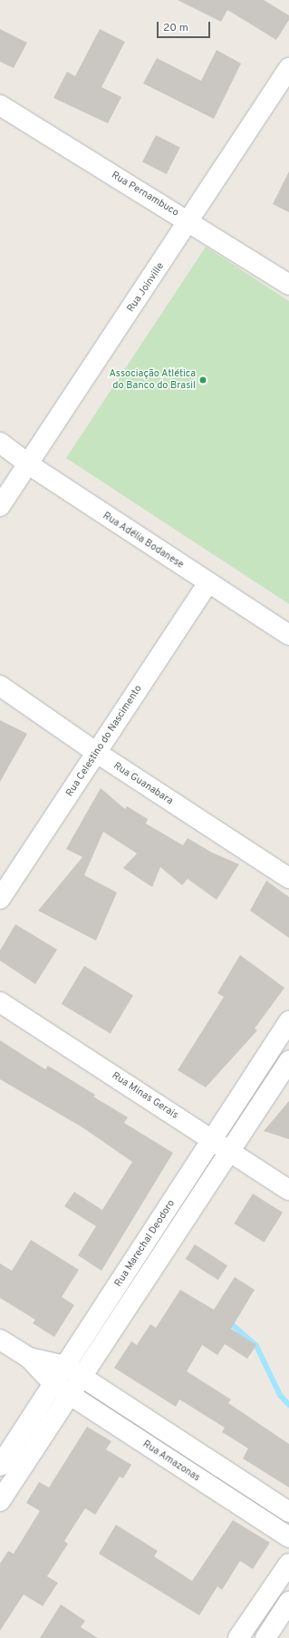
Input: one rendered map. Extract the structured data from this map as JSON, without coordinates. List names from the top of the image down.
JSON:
{
  "streets": {
    "street": [
      "Rua Pernambuco",
      "Rua Joinville",
      "Rua Adélia Bodanese",
      "Rua Celestino do Nascimento",
      "Rua Guanabara",
      "Rua Minas Gerais",
      "Rua Marechal Deodoro",
      "Rua Amazonas"
    ]
  },
  "crossings": [
    ["Rua Pernambuco", "Rua Joinville"],
    ["Rua Joinville", "Rua Adélia Bodanese"],
    ["Rua Adélia Bodanese", "Rua Celestino do Nascimento"],
    ["Rua Celestino do Nascimento", "Rua Guanabara"],
    ["Rua Minas Gerais", "Rua Marechal Deodoro"],
    ["Rua Marechal Deodoro", "Rua Amazonas"]
  ],
  "places": ["Associação Atlética do Banco do Brasil"],
  "scale_bar": "20 m"
}
